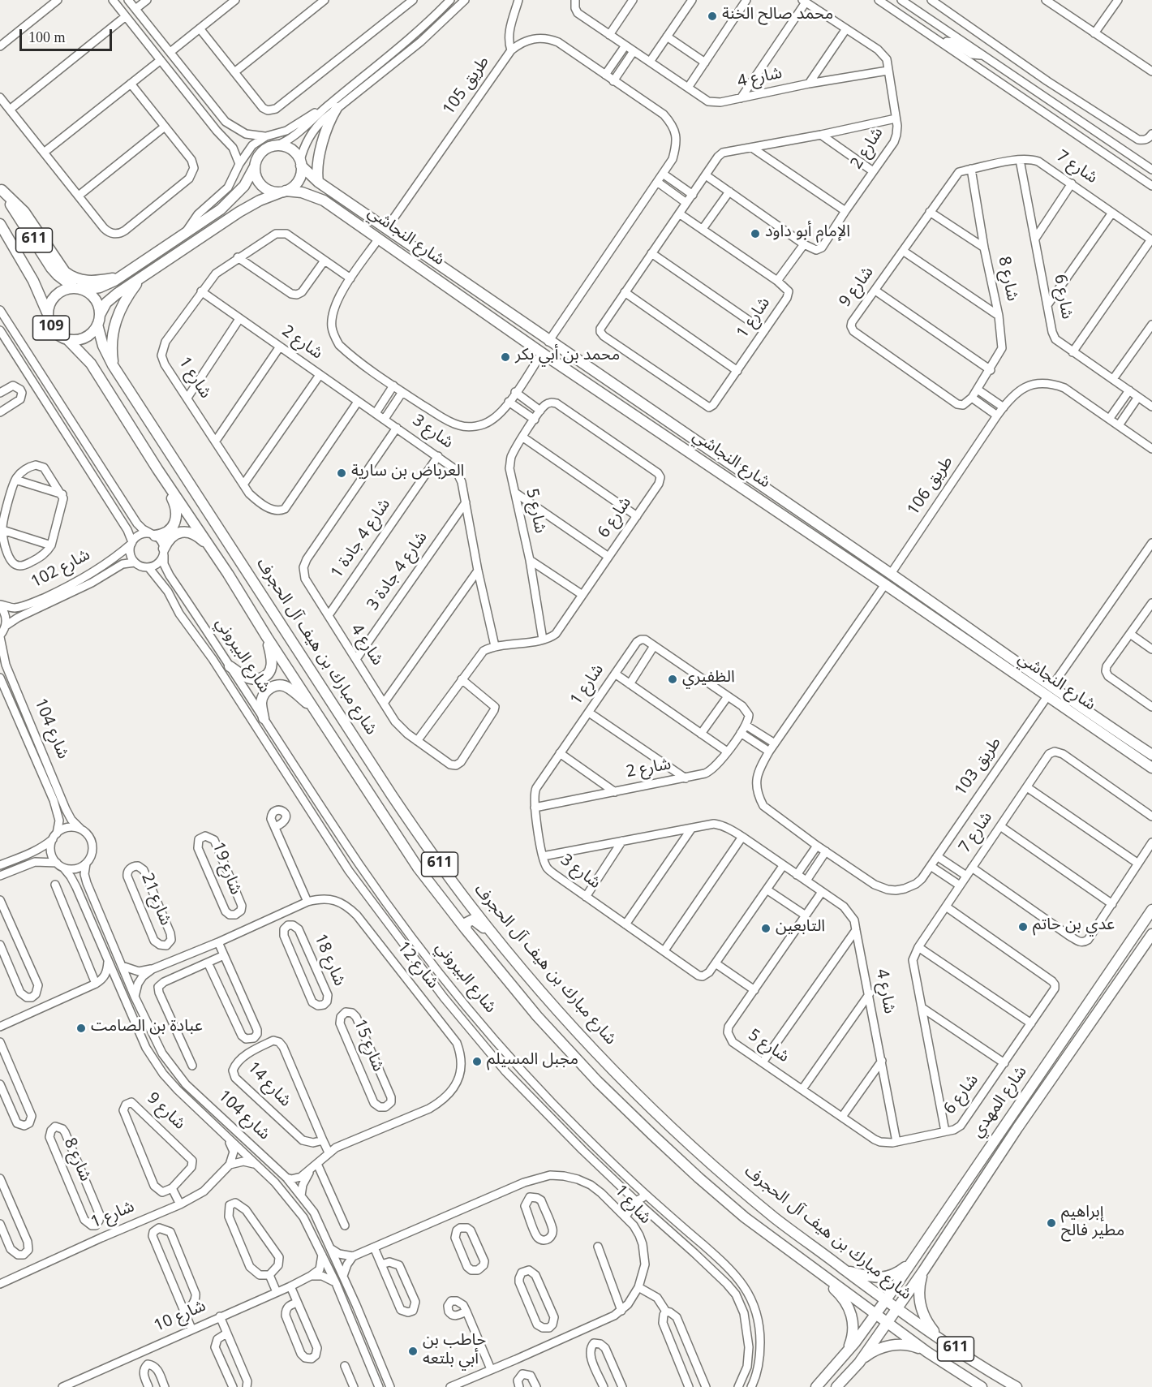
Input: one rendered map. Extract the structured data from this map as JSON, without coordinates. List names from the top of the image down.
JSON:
{
  "streets": {
    "main road": [
      "شارع النجاشي",
      "611",
      "109",
      "شارع مبارك بن هيف آل الحجرف",
      "شارع المهدي"
    ],
    "street": [
      "شارع 4",
      "طريق 105",
      "شارع 2",
      "شارع 7",
      "شارع 8",
      "شارع 9",
      "شارع 6",
      "شارع 1",
      "شارع 3",
      "طريق 106",
      "شارع 5",
      "شارع 4 جادة 1",
      "شارع 102",
      "شارع 4 جادة 3",
      "شارع البيروني",
      "شارع 104",
      "طريق 103",
      "شارع 19",
      "شارع 21",
      "شارع 18",
      "شارع 12",
      "شارع 15",
      "شارع 14",
      "شارع 10"
    ]
  },
  "crossings": [
    ["شارع 4", "شارع 3"],
    ["شارع 4", "شارع 5"],
    ["شارع 4", "شارع 4 جادة 1"],
    ["شارع 4", "شارع 4 جادة 3"],
    ["طريق 105", "شارع النجاشي"],
    ["شارع 2", "شارع 1"],
    ["شارع 2", "شارع 3"],
    ["شارع 7", "شارع 8"],
    ["شارع 7", "شارع 9"],
    ["شارع 7", "شارع 6"],
    ["شارع النجاشي", "طريق 106"],
    ["شارع النجاشي", "طريق 103"],
    ["611", "109"],
    ["611", "شارع مبارك بن هيف آل الحجرف"],
    ["شارع 8", "شارع 9"],
    ["شارع 8", "شارع 1"],
    ["شارع 6", "شارع 3"],
    ["شارع 6", "شارع 5"],
    ["شارع 1", "شارع 3"],
    ["109", "شارع مبارك بن هيف آل الحجرف"],
    ["شارع 3", "شارع 4 جادة 1"],
    ["شارع 3", "شارع 4 جادة 3"],
    ["شارع 102", "شارع البيروني"],
    ["شارع مبارك بن هيف آل الحجرف", "شارع المهدي"],
    ["شارع 104", "شارع 12"],
    ["شارع 19", "شارع 12"],
    ["شارع 21", "شارع 12"],
    ["شارع 18", "شارع 12"],
    ["شارع 12", "شارع 15"],
    ["شارع 12", "شارع 14"]
  ],
  "places": [
    "محمد صالح الخنة",
    "الإمام أبو داود",
    "محمد بن أبي بكر",
    "العرباض بن سارية",
    "الظفيري",
    "عدي بن حاتم",
    "التابعين",
    "عبادة بن الصامت",
    "مجبل المسيلم",
    "إبراهيم مطير فالح",
    "حاطب بن أبي بلتعه"
  ],
  "scale_bar": "100 m"
}
